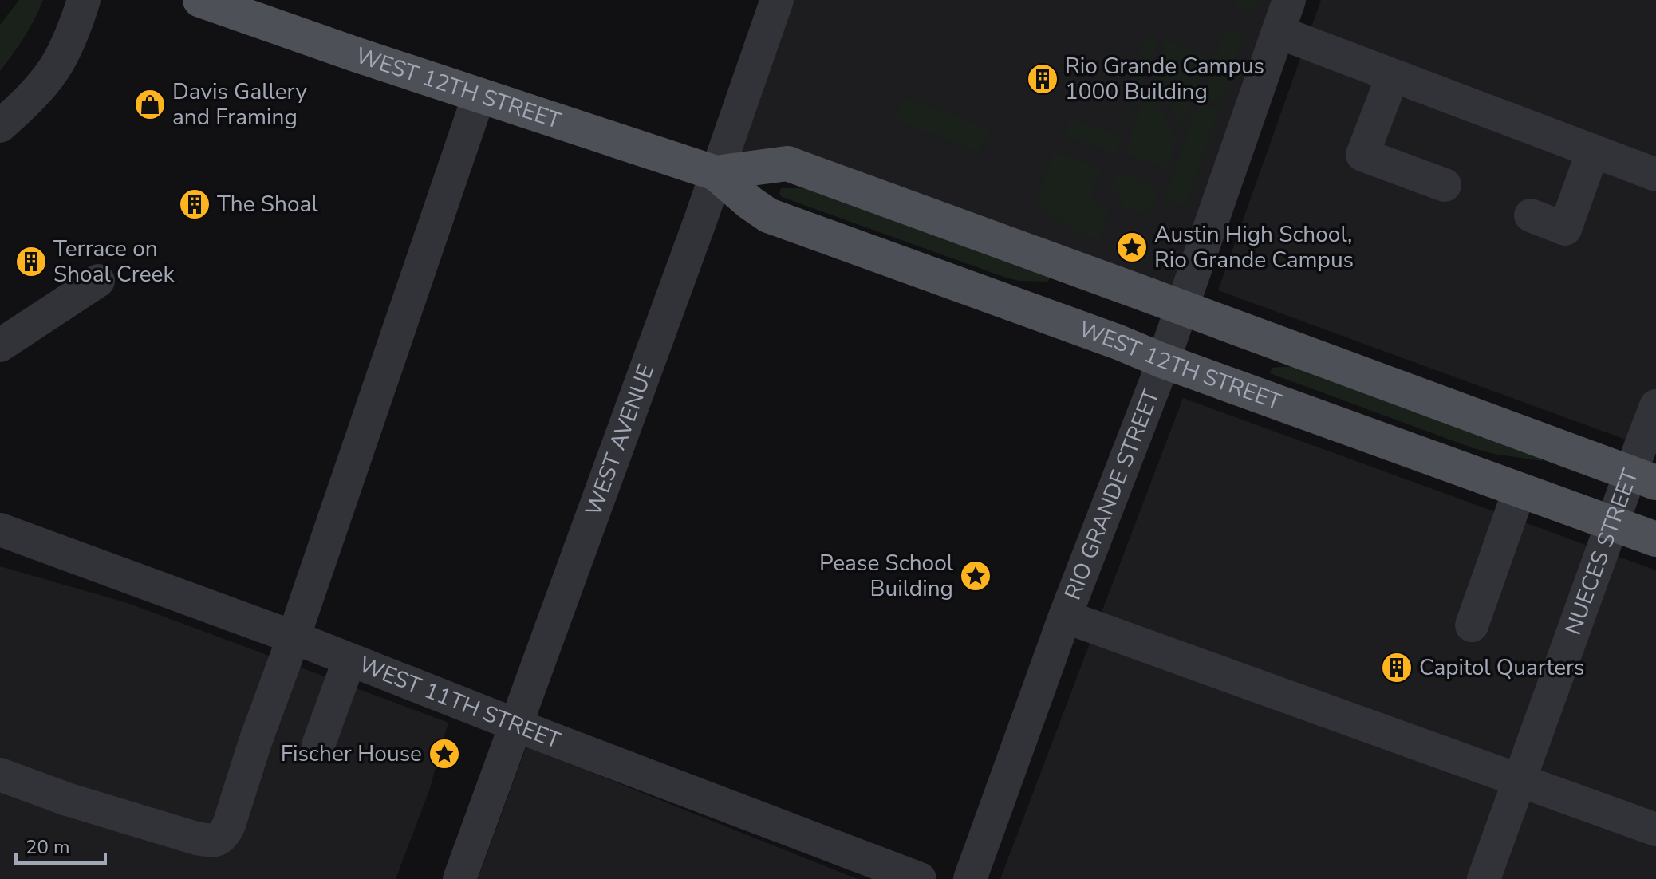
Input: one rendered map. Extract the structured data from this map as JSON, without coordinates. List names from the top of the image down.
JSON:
{
  "streets": {
    "main road": ["WEST 12TH STREET"],
    "street": [
      "WEST AVENUE",
      "RIO GRANDE STREET",
      "NUECES STREET",
      "WEST 11TH STREET"
    ]
  },
  "crossings": [
    ["WEST 12TH STREET", "WEST AVENUE"],
    ["WEST 12TH STREET", "RIO GRANDE STREET"],
    ["WEST 12TH STREET", "NUECES STREET"],
    ["WEST AVENUE", "WEST 11TH STREET"]
  ],
  "places": {
    "building": [
      "Rio Grande Campus 1000 Building",
      "The Shoal",
      "Terrace on Shoal Creek",
      "Capitol Quarters"
    ],
    "shop": ["Davis Gallery and Framing"],
    "place": ["Austin High School, Rio Grande Campus", "Pease School Building", "Fischer House"]
  },
  "scale_bar": "20 m"
}
